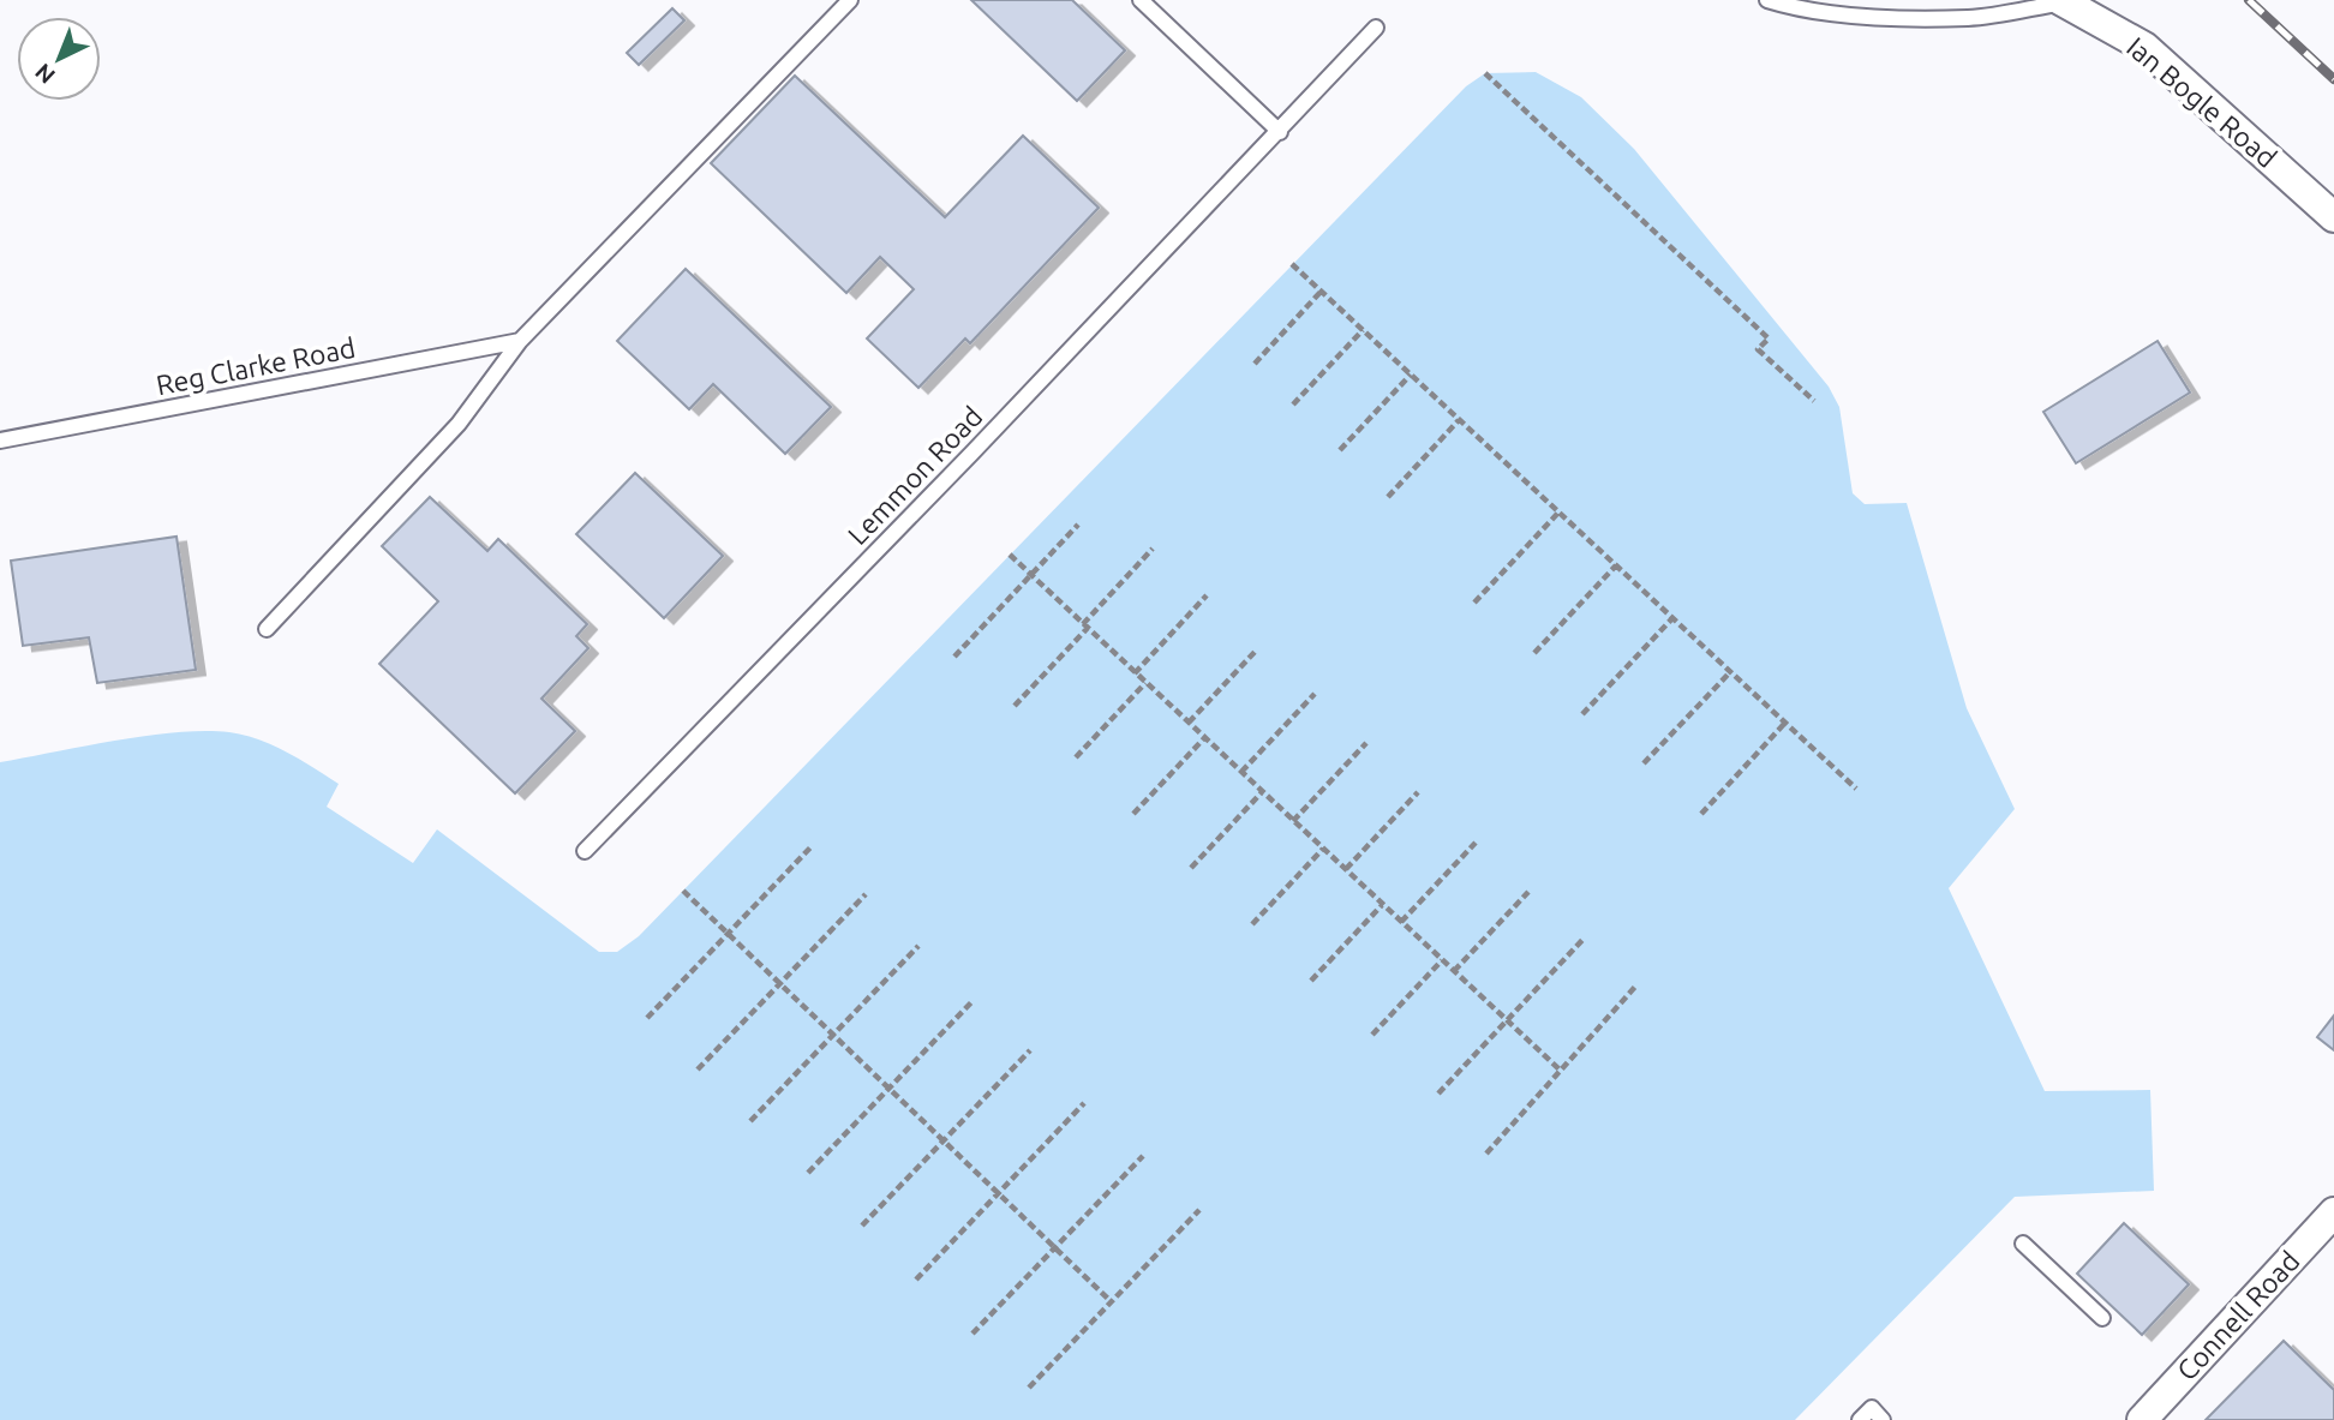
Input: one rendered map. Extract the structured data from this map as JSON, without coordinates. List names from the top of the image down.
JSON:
{
  "streets": {
    "street": ["Ian Bogle Road", "Connell Road"],
    "lane": ["Reg Clarke Road", "Lemmon Road"]
  },
  "north": "bottom left"
}
